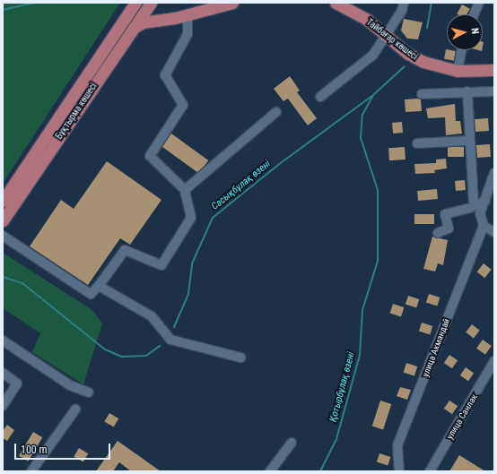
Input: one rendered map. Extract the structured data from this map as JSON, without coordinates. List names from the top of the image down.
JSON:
{
  "streets": {
    "main road": ["Тайбағар көшесі", "Бұқтырма көшесі"],
    "street": ["улица Акмандай", "улица Санлак"]
  },
  "water": ["Сасықбұлақ өзені", "Қотырбұлақ өзені"],
  "scale_bar": "100 m",
  "north": "right"
}
